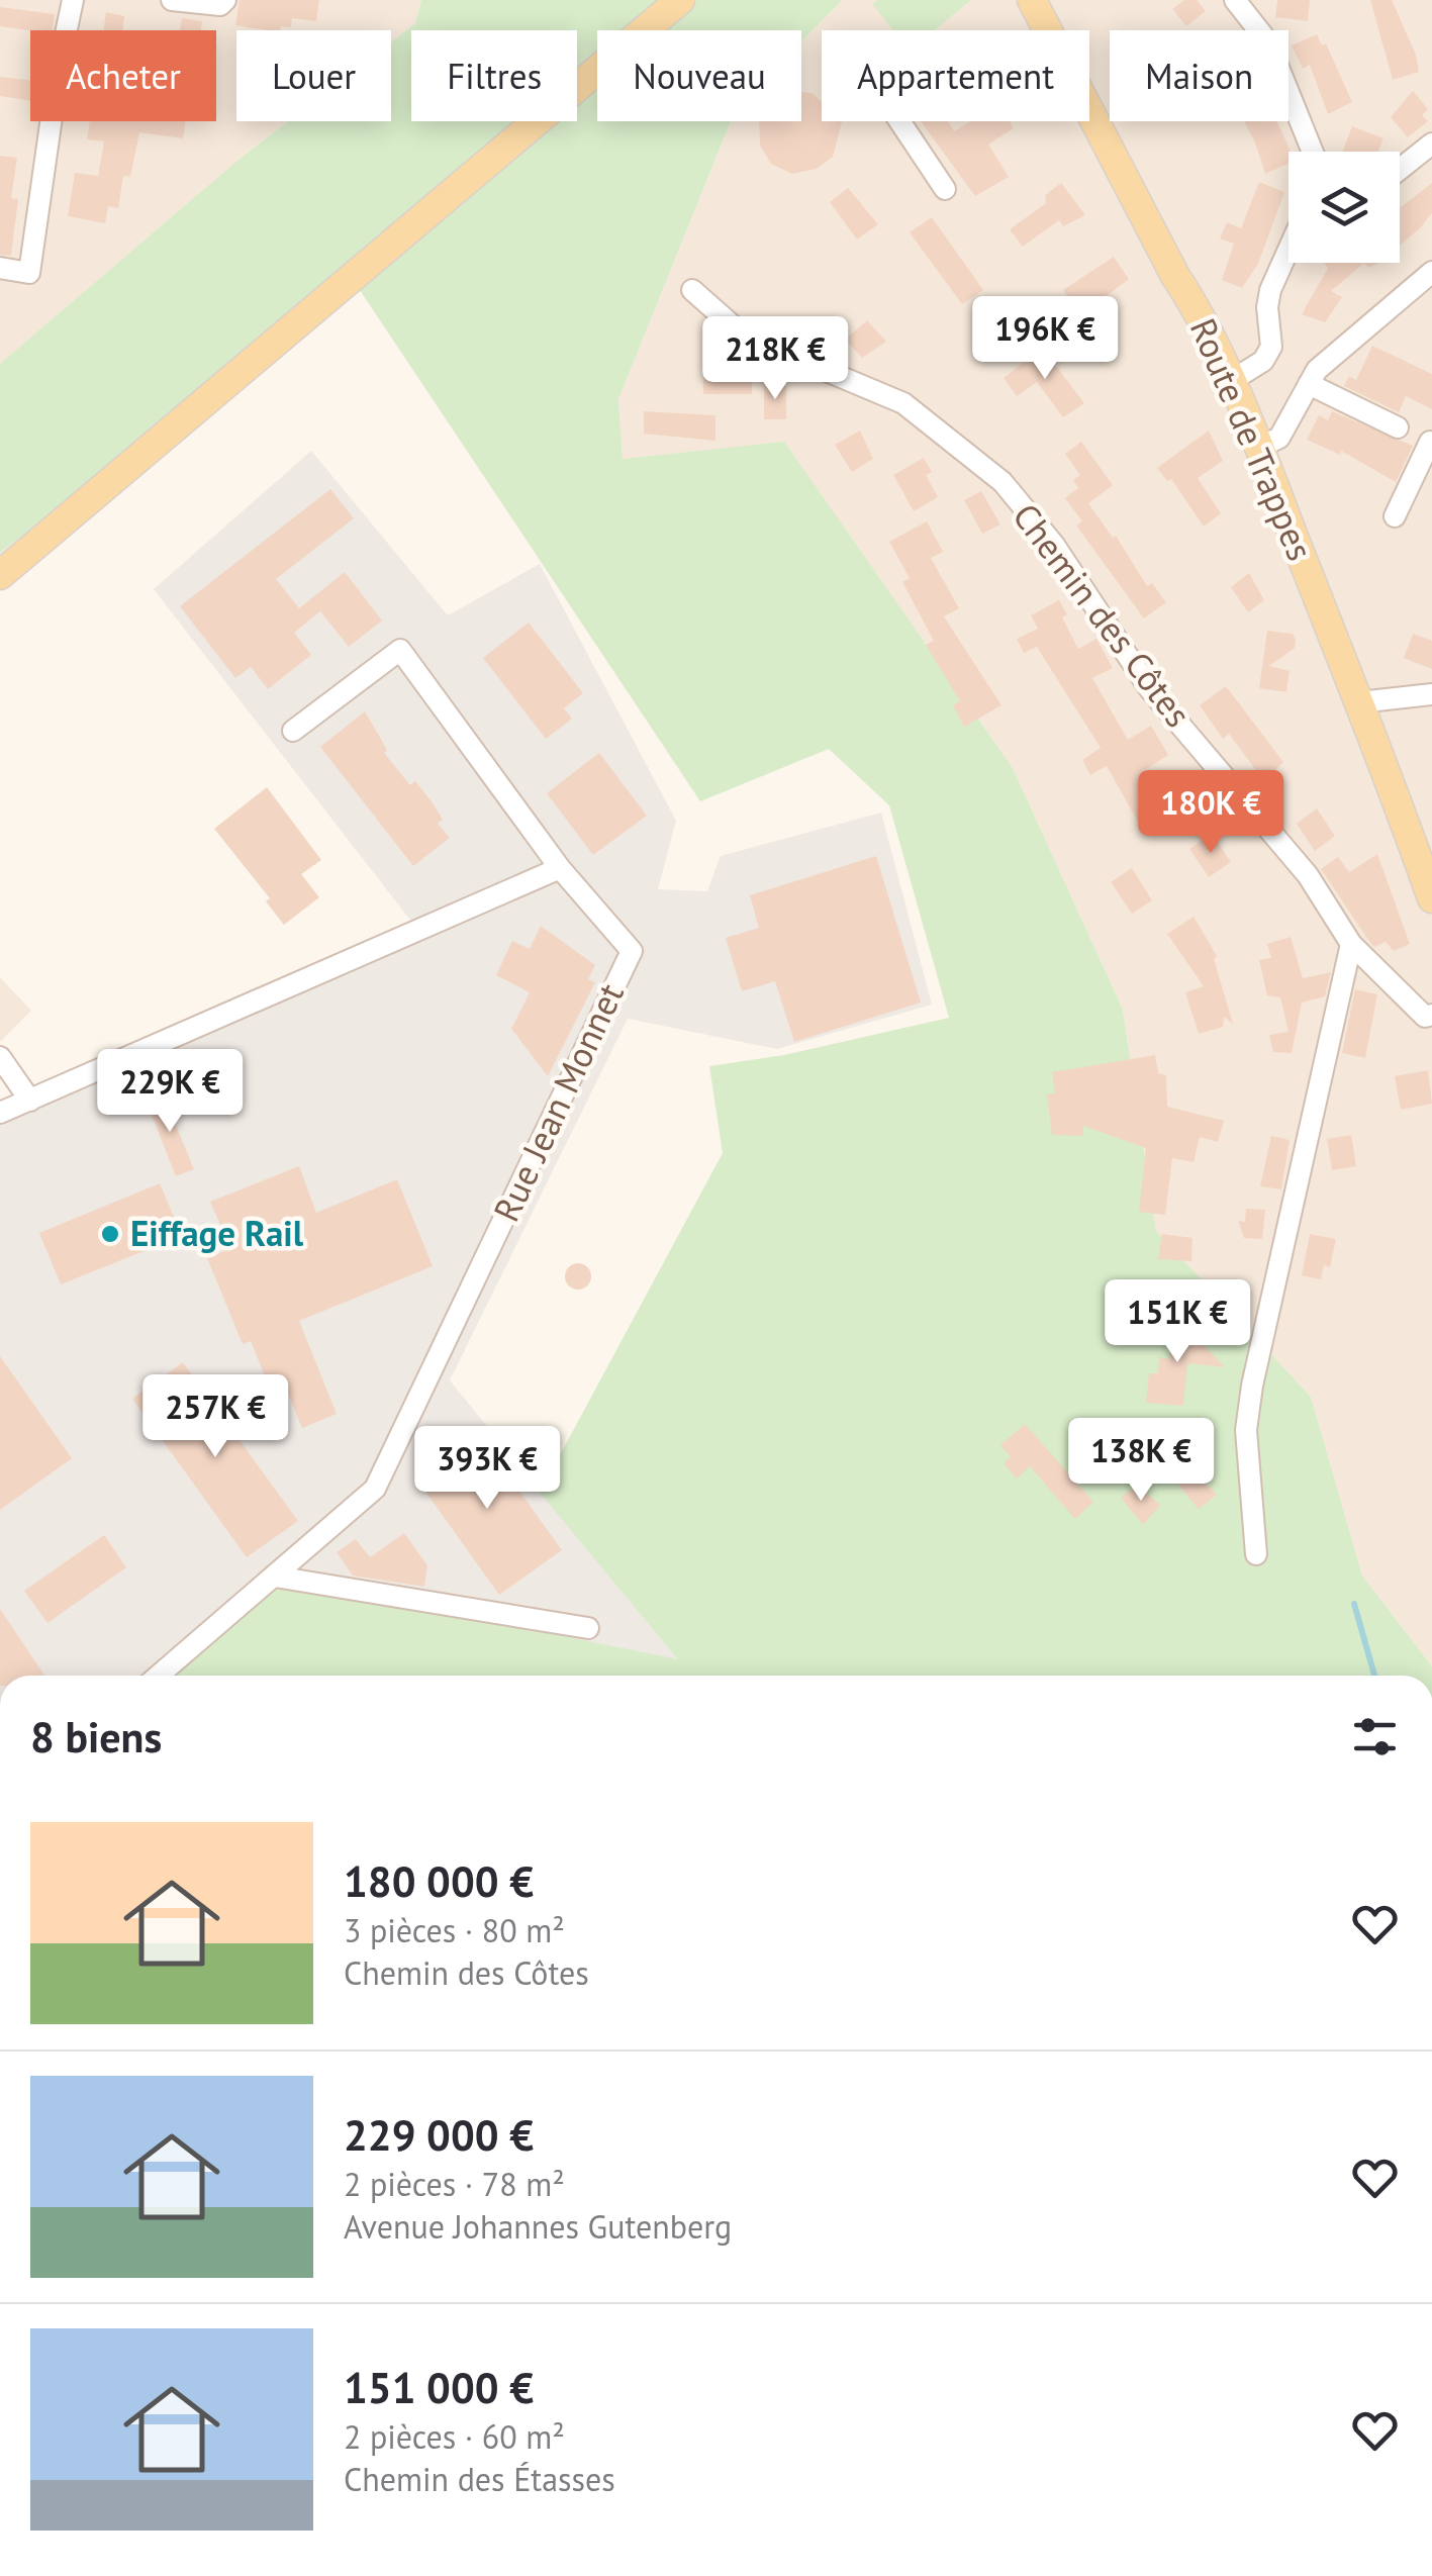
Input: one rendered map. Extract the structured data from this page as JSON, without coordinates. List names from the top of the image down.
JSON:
{
  "streets": {
    "main road": ["Route de Trappes"],
    "street": ["Chemin des Côtes", "Rue Jean Monnet"]
  },
  "places": ["Eiffage Rail"],
  "page": {
    "chip": [
      "Acheter",
      "Louer",
      "Filtres",
      "Nouveau",
      "Appartement",
      "Maison"
    ],
    "price": [
      "196K €",
      "218K €",
      "180K €",
      "229K €",
      "151K €",
      "257K €",
      "138K €",
      "393K €"
    ],
    "heading": "8 biens",
    "list": [
      {
        "name": "180 000 €",
        "note": "3 pièces · 80 m² · Chemin des Côtes"
      },
      {
        "name": "229 000 €",
        "note": "2 pièces · 78 m² · Avenue Johannes Gutenberg"
      },
      {
        "name": "151 000 €",
        "note": "2 pièces · 60 m² · Chemin des Étasses"
      }
    ]
  }
}
